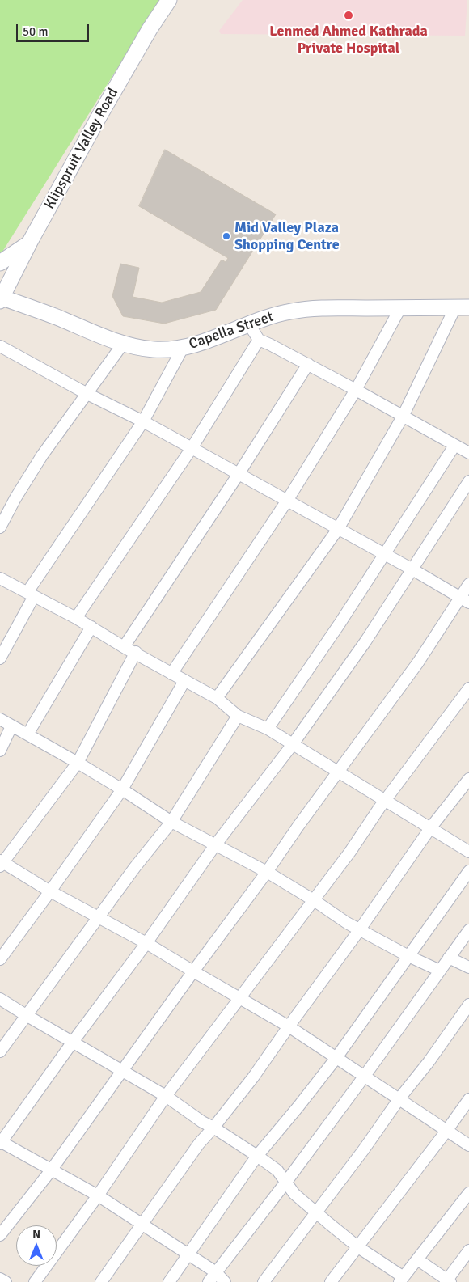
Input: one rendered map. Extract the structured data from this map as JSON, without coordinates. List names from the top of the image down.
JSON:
{
  "streets": {
    "street": ["Klipspruit Valley Road", "Capella Street"]
  },
  "crossings": [
    ["Klipspruit Valley Road", "Capella Street"]
  ],
  "places": ["Lenmed Ahmed Kathrada Private Hospital", "Mid Valley Plaza Shopping Centre"],
  "scale_bar": "50 m",
  "north": "top"
}
